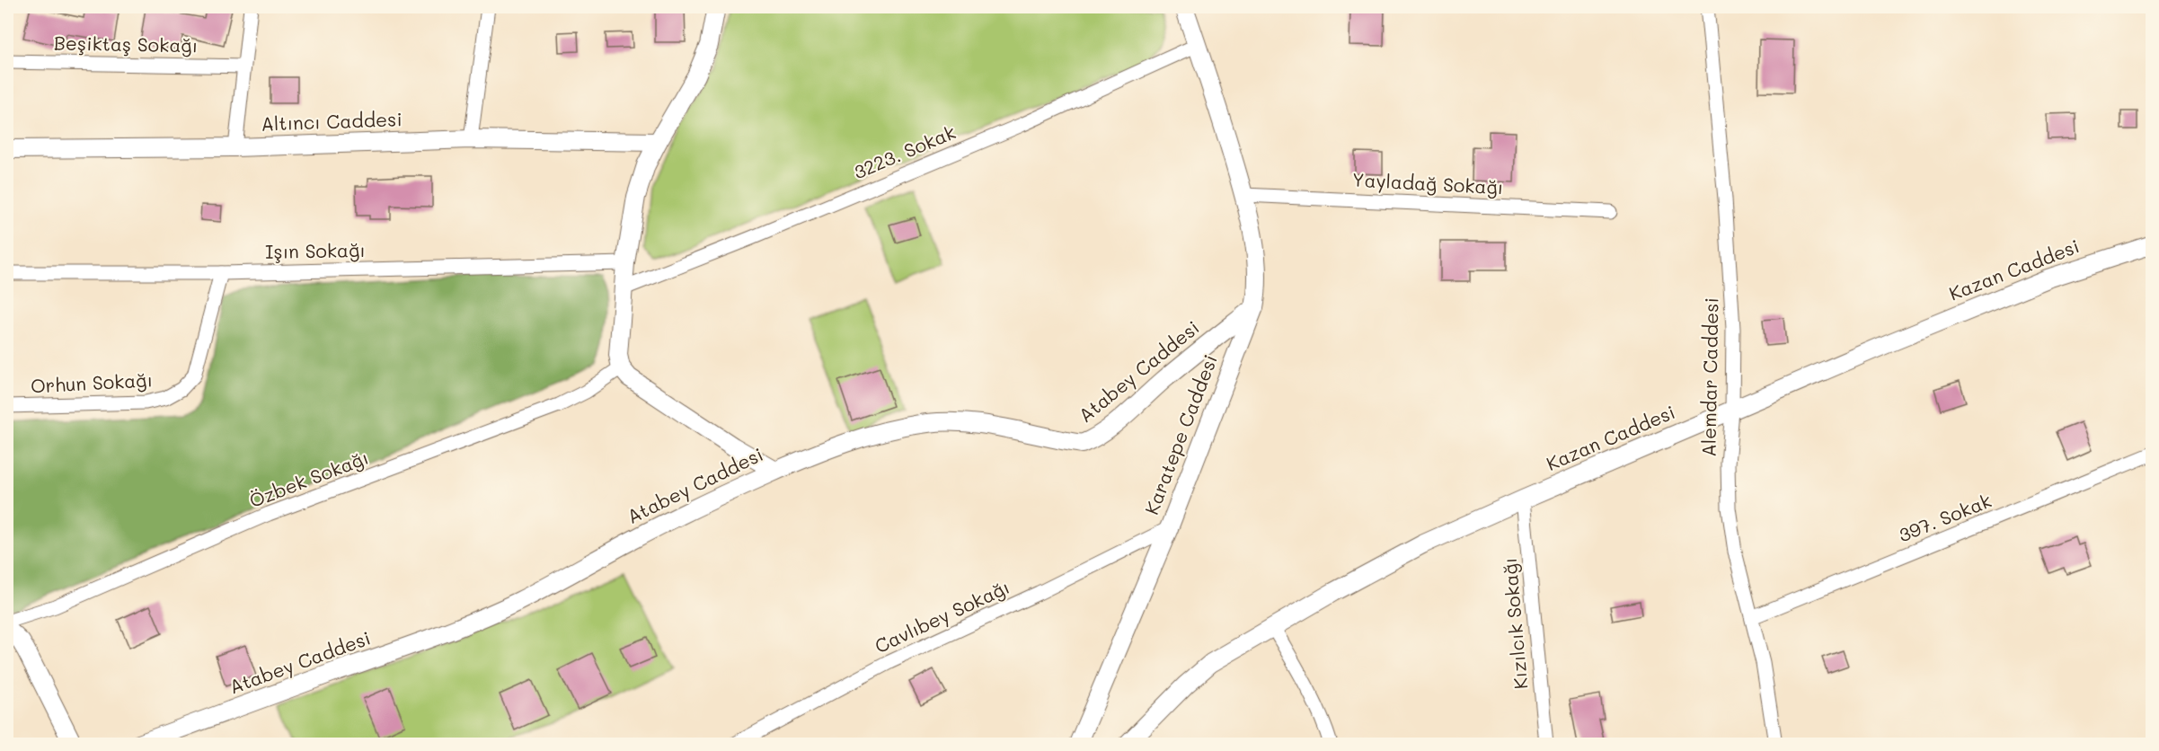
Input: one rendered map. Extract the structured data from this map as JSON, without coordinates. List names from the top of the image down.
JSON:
{
  "streets": {
    "street": [
      "Beşiktaş Sokağı",
      "Altıncı Caddesi",
      "3223. Sokak",
      "Yayladağ Sokağı",
      "Işın Sokağı",
      "Kazan Caddesi",
      "Atabey Caddesi",
      "Alemdar Caddesi",
      "Orhun Sokağı",
      "Karatepe Caddesi",
      "Özbek Sokağı",
      "397. Sokak",
      "Cavlıbey Sokağı",
      "Kızılcık Sokağı"
    ]
  },
  "crossings": [
    ["3223. Sokak", "Karatepe Caddesi"],
    ["Yayladağ Sokağı", "Karatepe Caddesi"],
    ["Işın Sokağı", "Orhun Sokağı"],
    ["Kazan Caddesi", "Alemdar Caddesi"],
    ["Kazan Caddesi", "Kızılcık Sokağı"],
    ["Atabey Caddesi", "Karatepe Caddesi"],
    ["Alemdar Caddesi", "397. Sokak"],
    ["Karatepe Caddesi", "Cavlıbey Sokağı"]
  ]
}
